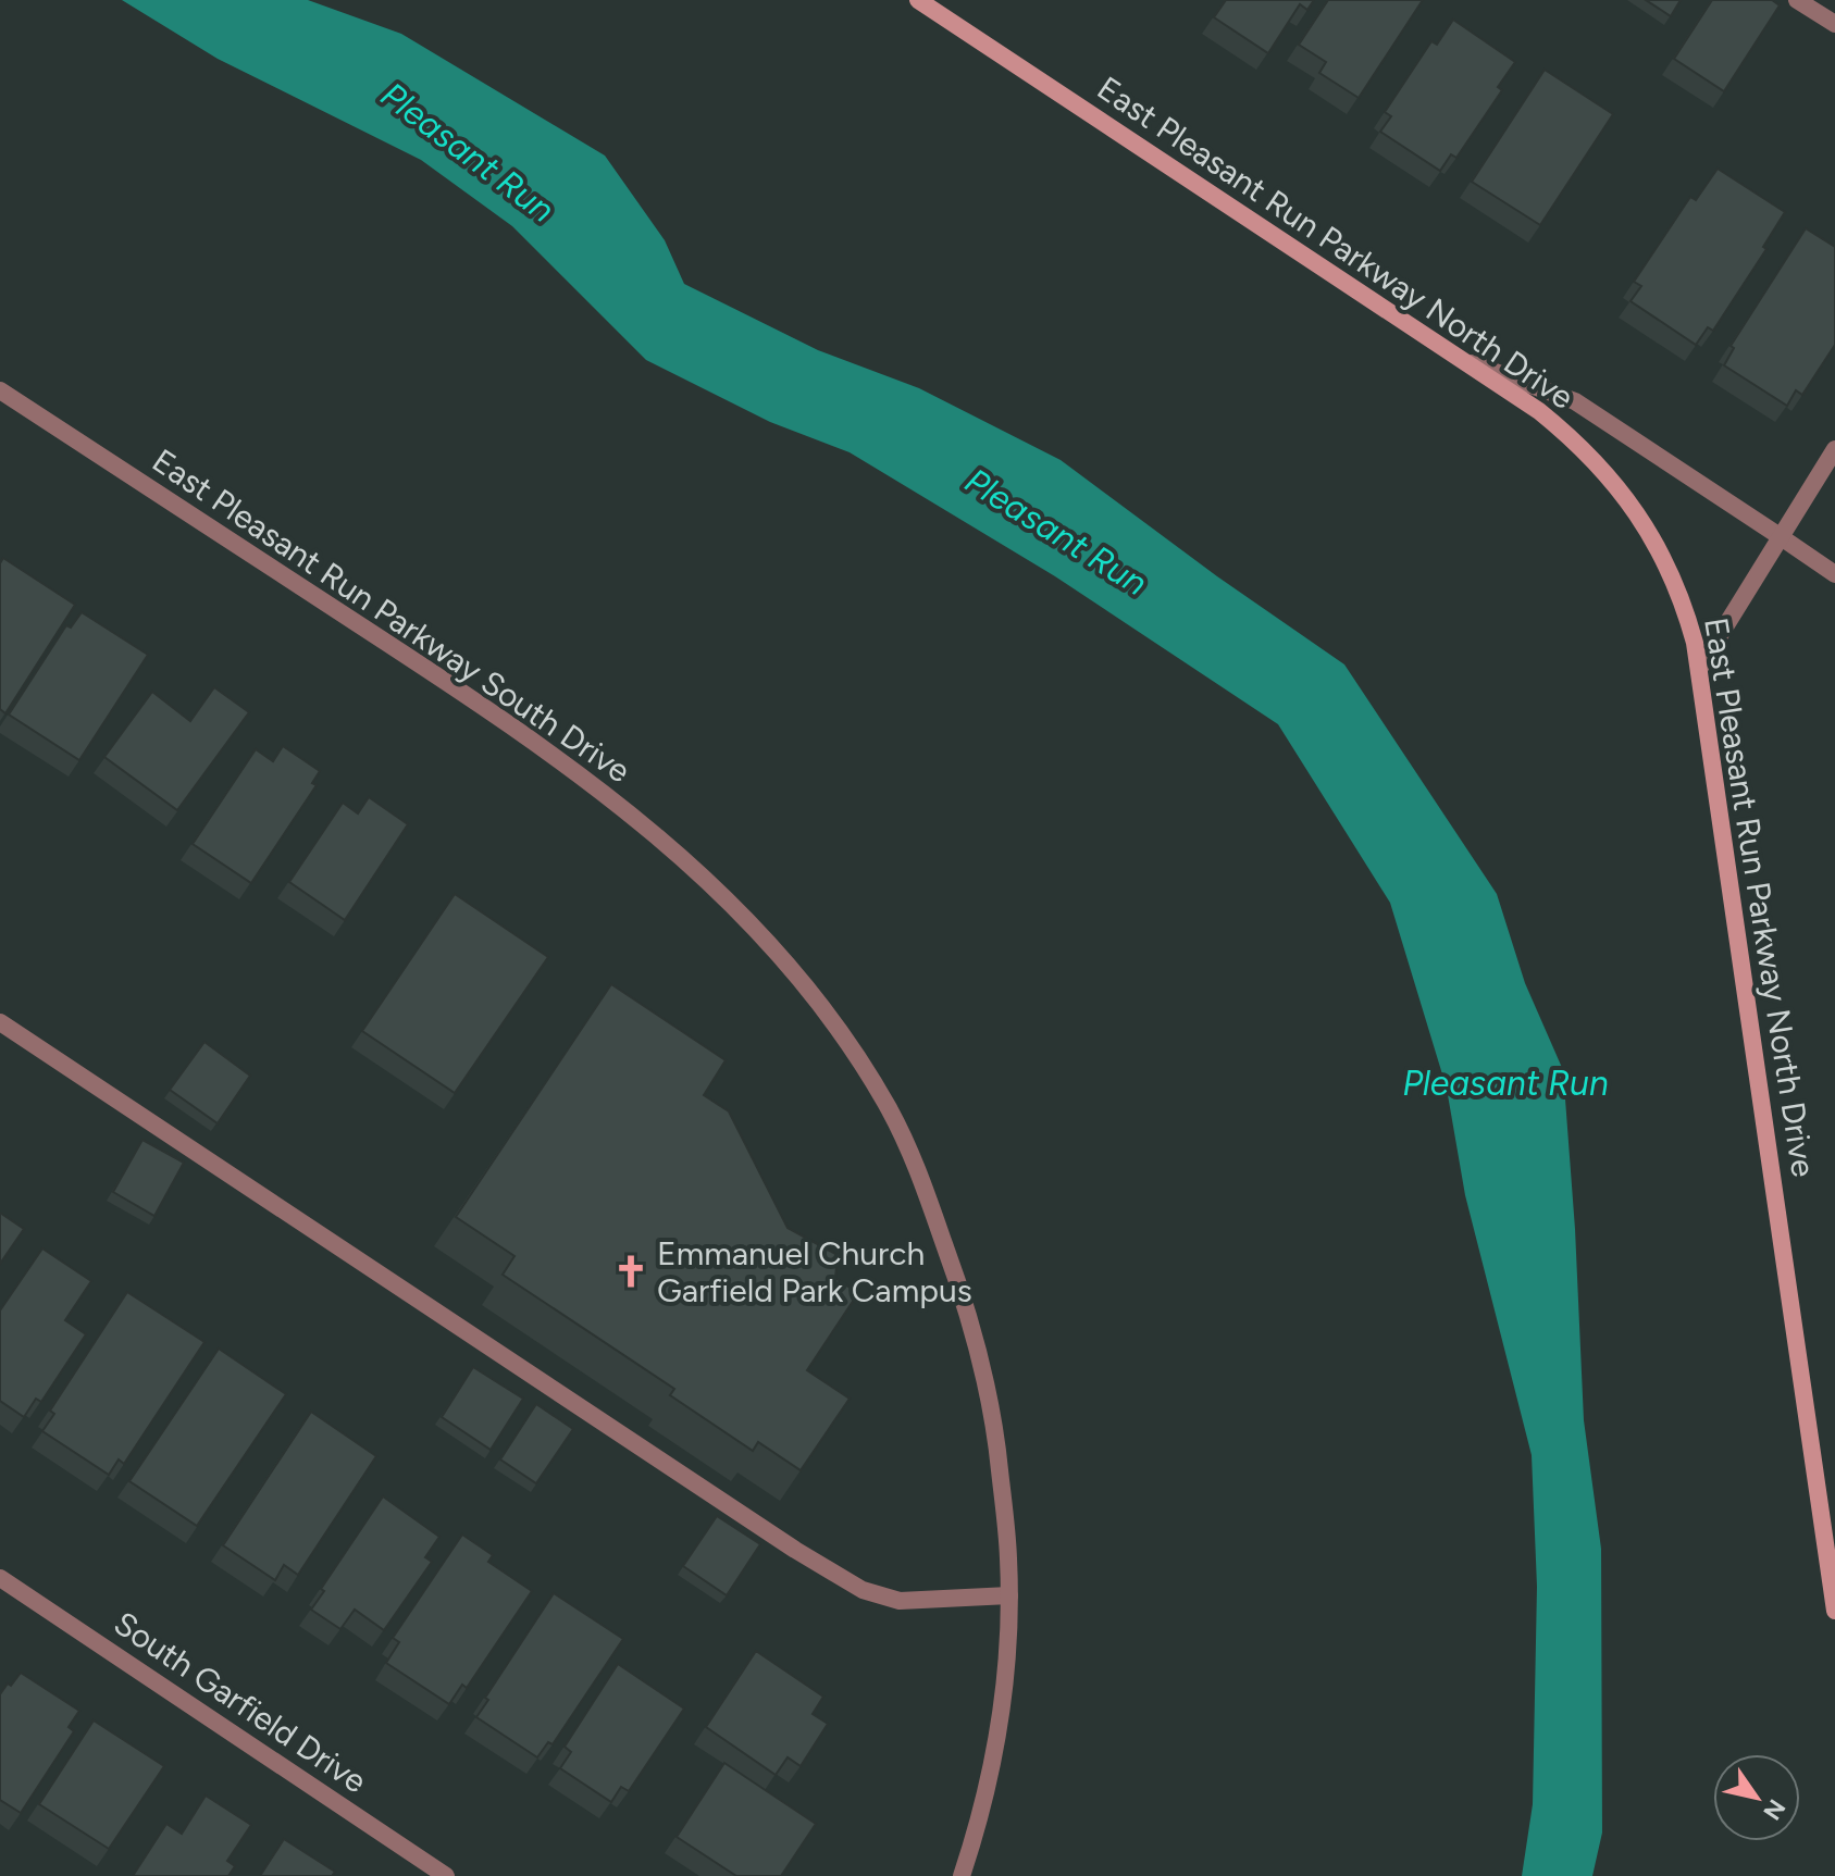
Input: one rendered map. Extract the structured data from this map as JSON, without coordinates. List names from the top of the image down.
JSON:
{
  "streets": {
    "street": ["East Pleasant Run Parkway North Drive", "East Pleasant Run Parkway South Drive", "South Garfield Drive"]
  },
  "water": ["Pleasant Run"],
  "places": {
    "church": ["Emmanuel Church Garfield Park Campus"]
  },
  "north": "bottom right"
}
